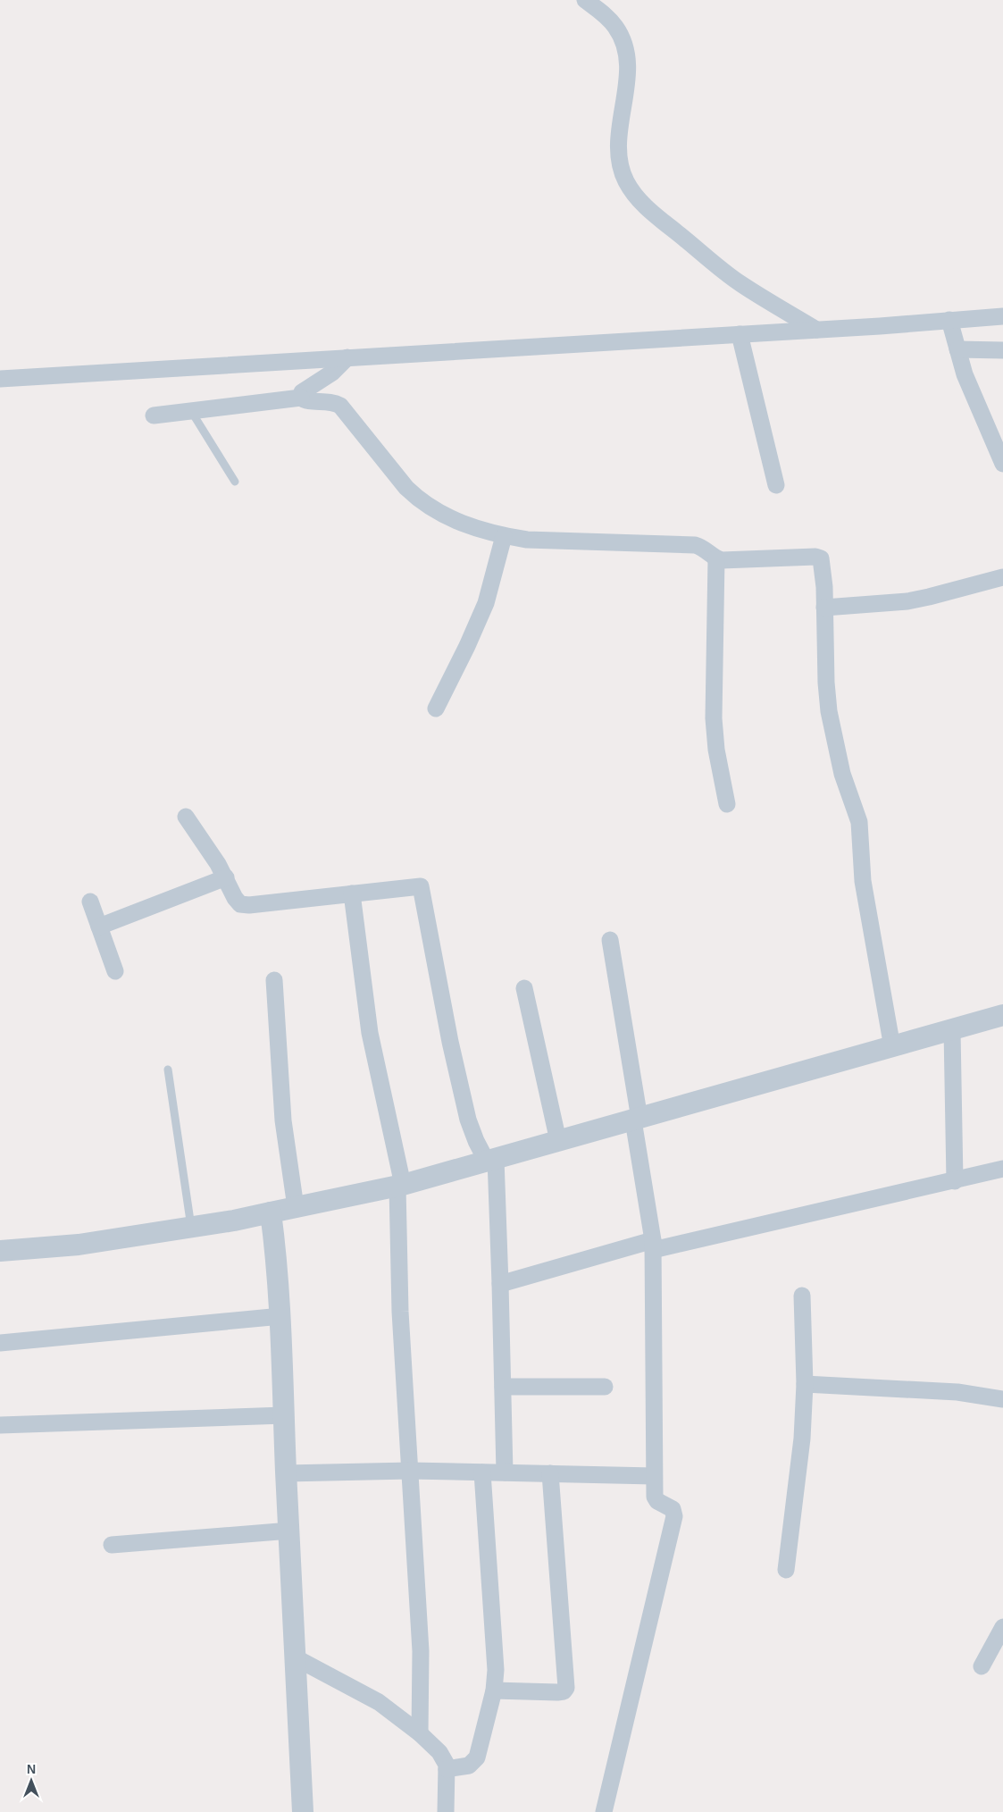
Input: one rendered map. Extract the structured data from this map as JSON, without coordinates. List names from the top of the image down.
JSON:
{
  "north": "top"
}
